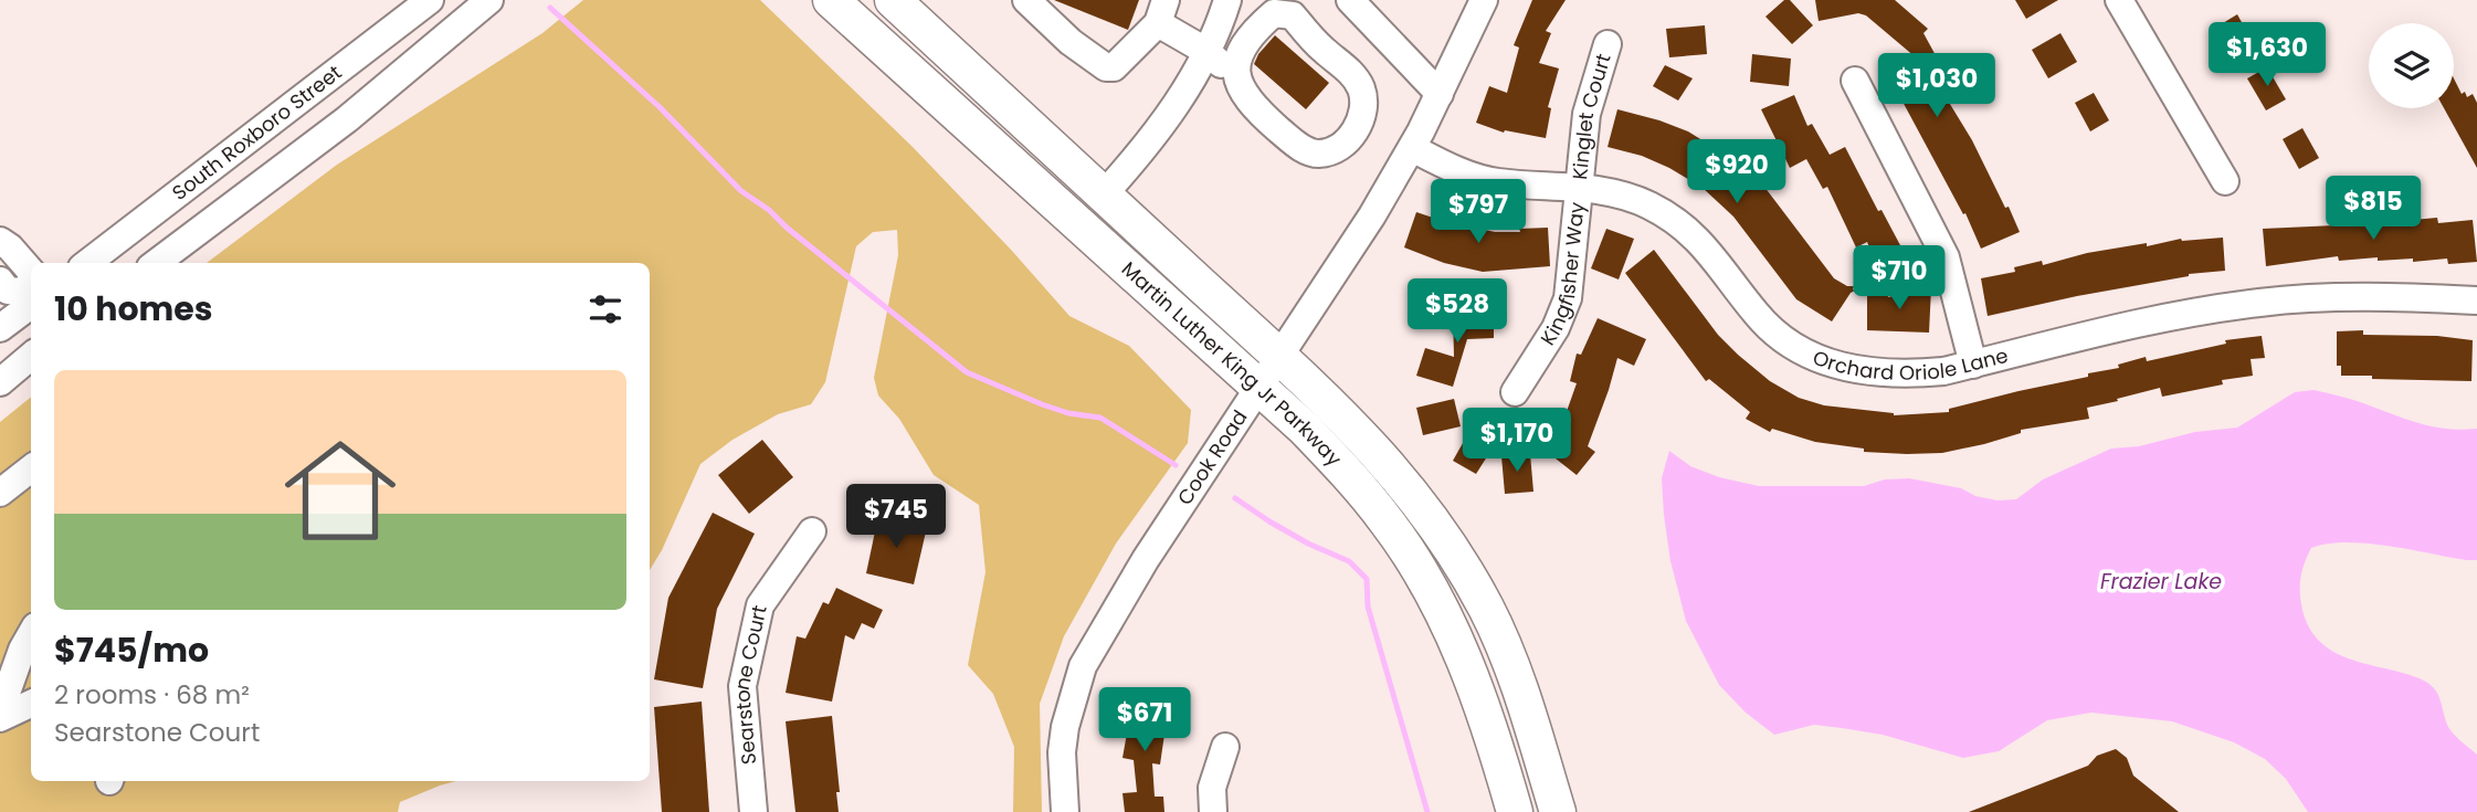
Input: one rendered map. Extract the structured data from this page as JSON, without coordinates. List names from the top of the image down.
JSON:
{
  "streets": {
    "main road": ["Martin Luther King Jr Parkway"],
    "street": [
      "Kinglet Court",
      "South Roxboro Street",
      "Kingfisher Way",
      "Orchard Oriole Lane",
      "Cook Road",
      "Searstone Court"
    ]
  },
  "crossings": [
    ["Kinglet Court", "Kingfisher Way"],
    ["Kinglet Court", "Orchard Oriole Lane"],
    ["Kingfisher Way", "Orchard Oriole Lane"],
    ["Orchard Oriole Lane", "Cook Road"],
    ["Martin Luther King Jr Parkway", "Cook Road"]
  ],
  "water": ["Frazier Lake"],
  "page": {
    "price": [
      "$1,630",
      "$1,030",
      "$920",
      "$815",
      "$797",
      "$710",
      "$528",
      "$1,170",
      "$745",
      "$671"
    ],
    "heading": "10 homes",
    "list": [
      {
        "name": "$745/mo",
        "note": "2 rooms · 68 m² · Searstone Court"
      }
    ]
  }
}
